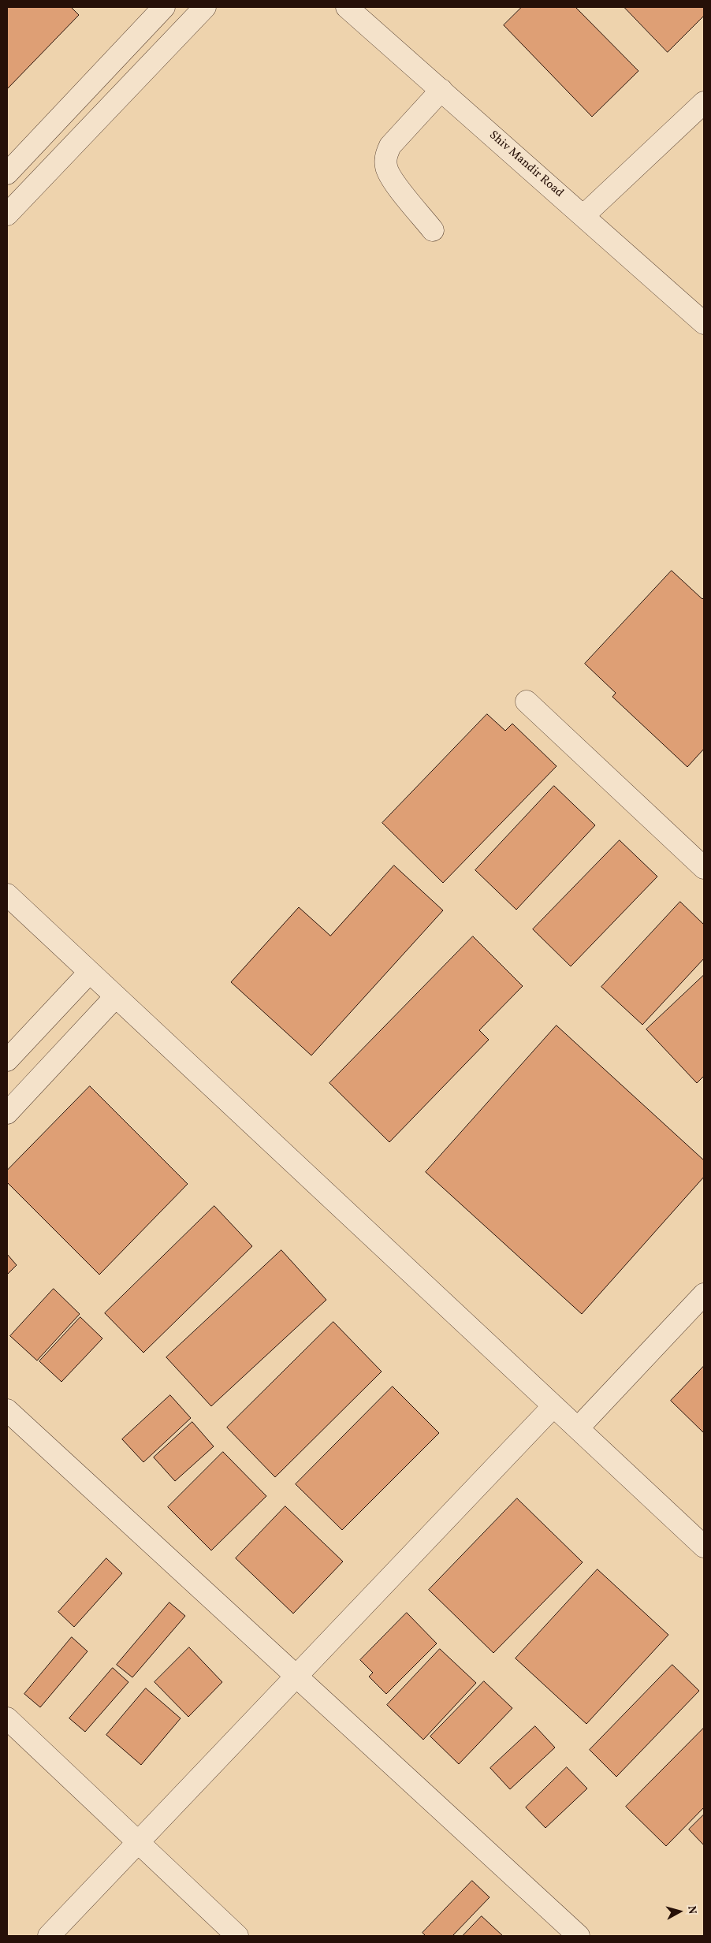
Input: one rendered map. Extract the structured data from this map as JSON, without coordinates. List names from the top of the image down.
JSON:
{
  "streets": {
    "street": ["Shiv Mandir Road"]
  },
  "north": "right"
}
